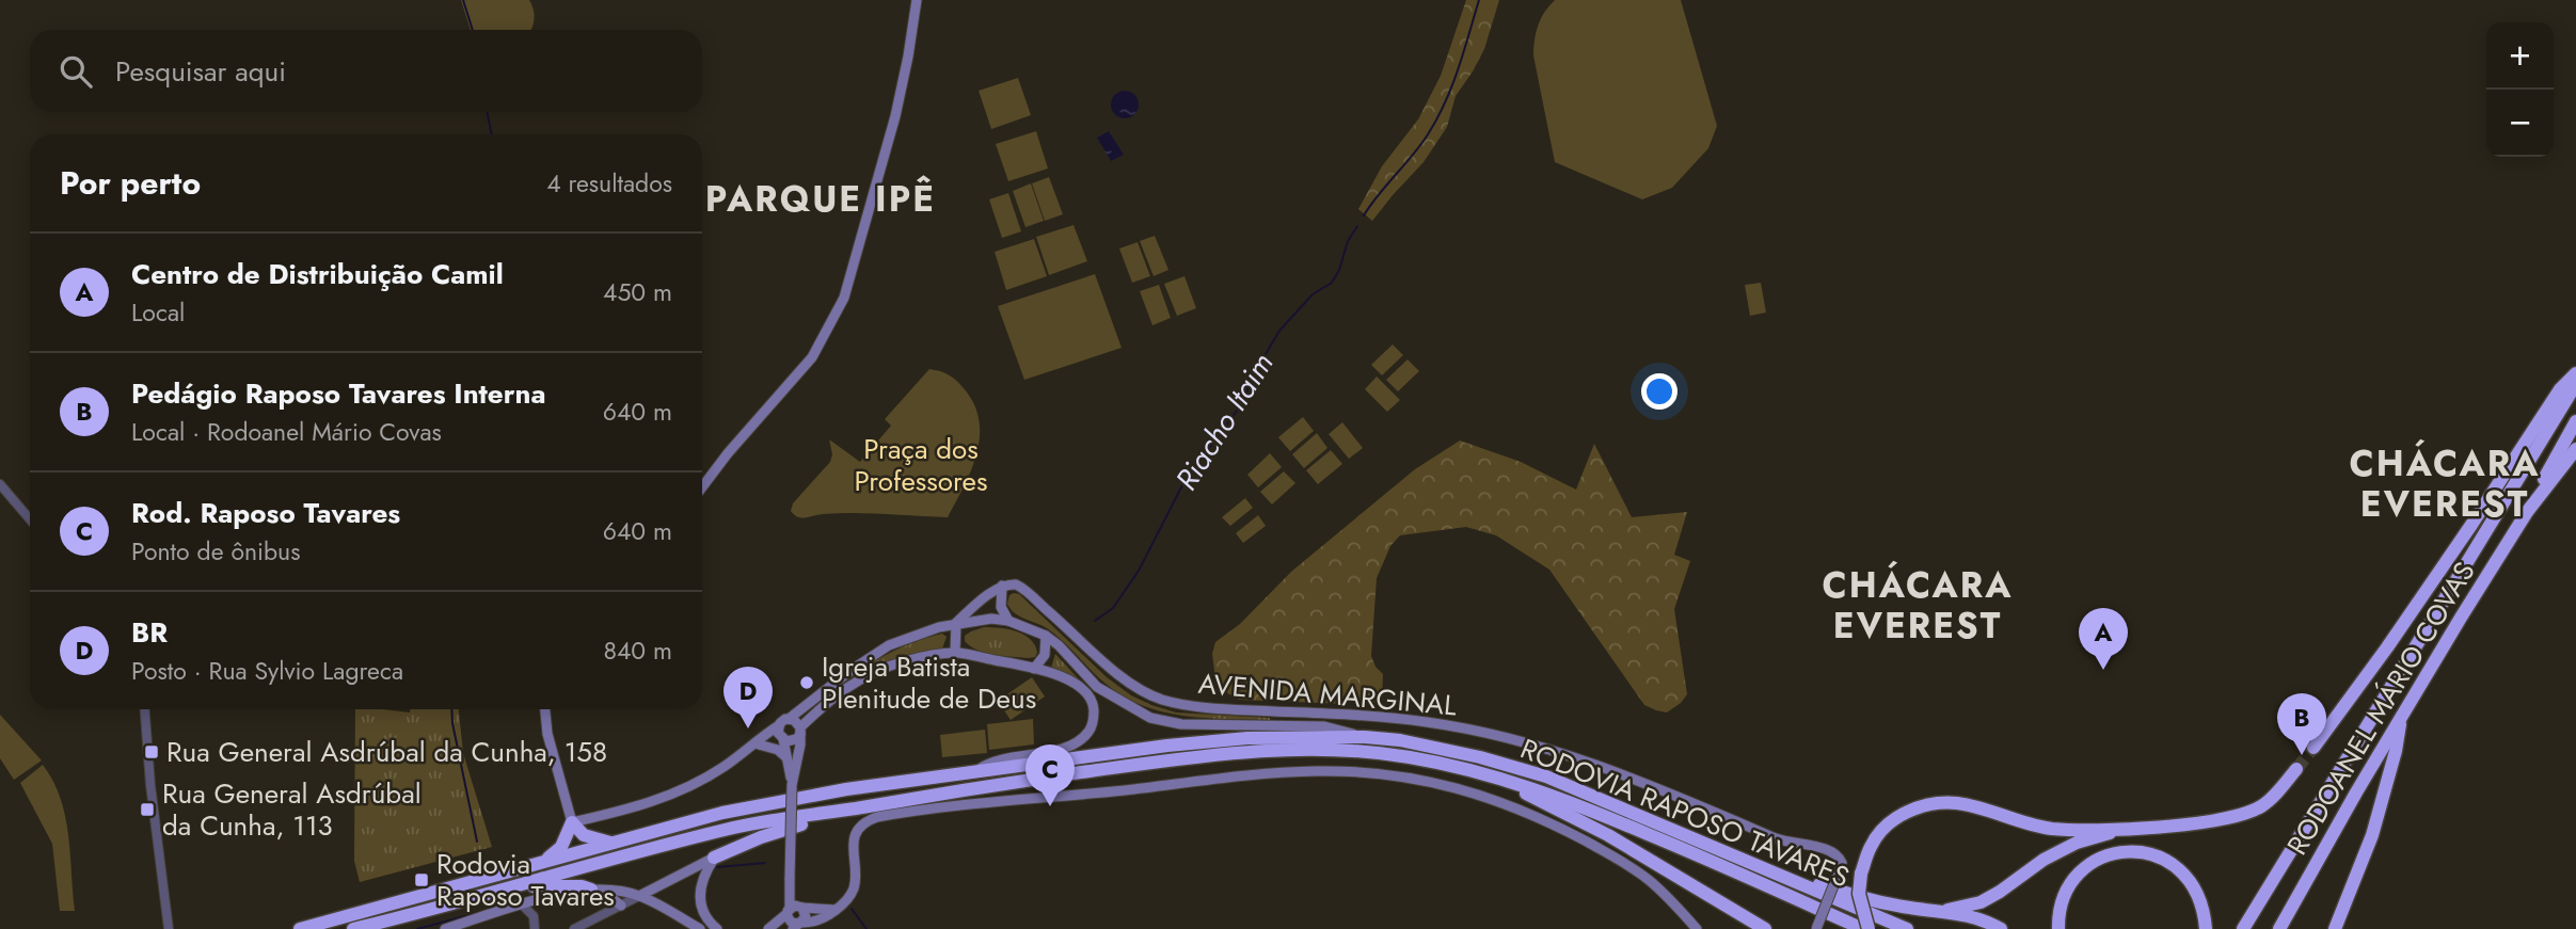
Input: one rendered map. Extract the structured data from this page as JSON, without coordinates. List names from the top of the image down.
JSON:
{
  "streets": {
    "highway": ["RODOANEL MÁRIO COVAS", "RODOVIA RAPOSO TAVARES"],
    "main road": ["AVENIDA MARGINAL"]
  },
  "crossings": [
    ["AVENIDA MARGINAL", "RODOVIA RAPOSO TAVARES"]
  ],
  "districts": ["PARQUE IPÊ", "CHÁCARA EVEREST", "CHÁCARA EVEREST"],
  "water": ["Riacho Itaim"],
  "parks": ["Praça dos Professores"],
  "places": {
    "other": ["Igreja Batista Plenitude de Deus"],
    "transit": ["Rua General Asdrúbal da Cunha, 158", "Rua General Asdrúbal da Cunha, 113", "Rodovia Raposo Tavares"]
  },
  "page": {
    "map_buttons": ["+", "−"],
    "search": "Pesquisar aqui",
    "heading": ["Por perto", "4 resultados"],
    "list": [
      {
        "mark": "A",
        "name": "Centro de Distribuição Camil",
        "note": "Local",
        "value": "450 m"
      },
      {
        "mark": "B",
        "name": "Pedágio Raposo Tavares Interna",
        "note": "Local · Rodoanel Mário Covas",
        "value": "640 m"
      },
      {
        "mark": "C",
        "name": "Rod. Raposo Tavares",
        "note": "Ponto de ônibus",
        "value": "640 m"
      },
      {
        "mark": "D",
        "name": "BR",
        "note": "Posto · Rua Sylvio Lagreca",
        "value": "840 m"
      }
    ],
    "pins": [
      "A",
      "D",
      "B",
      "C"
    ]
  }
}
